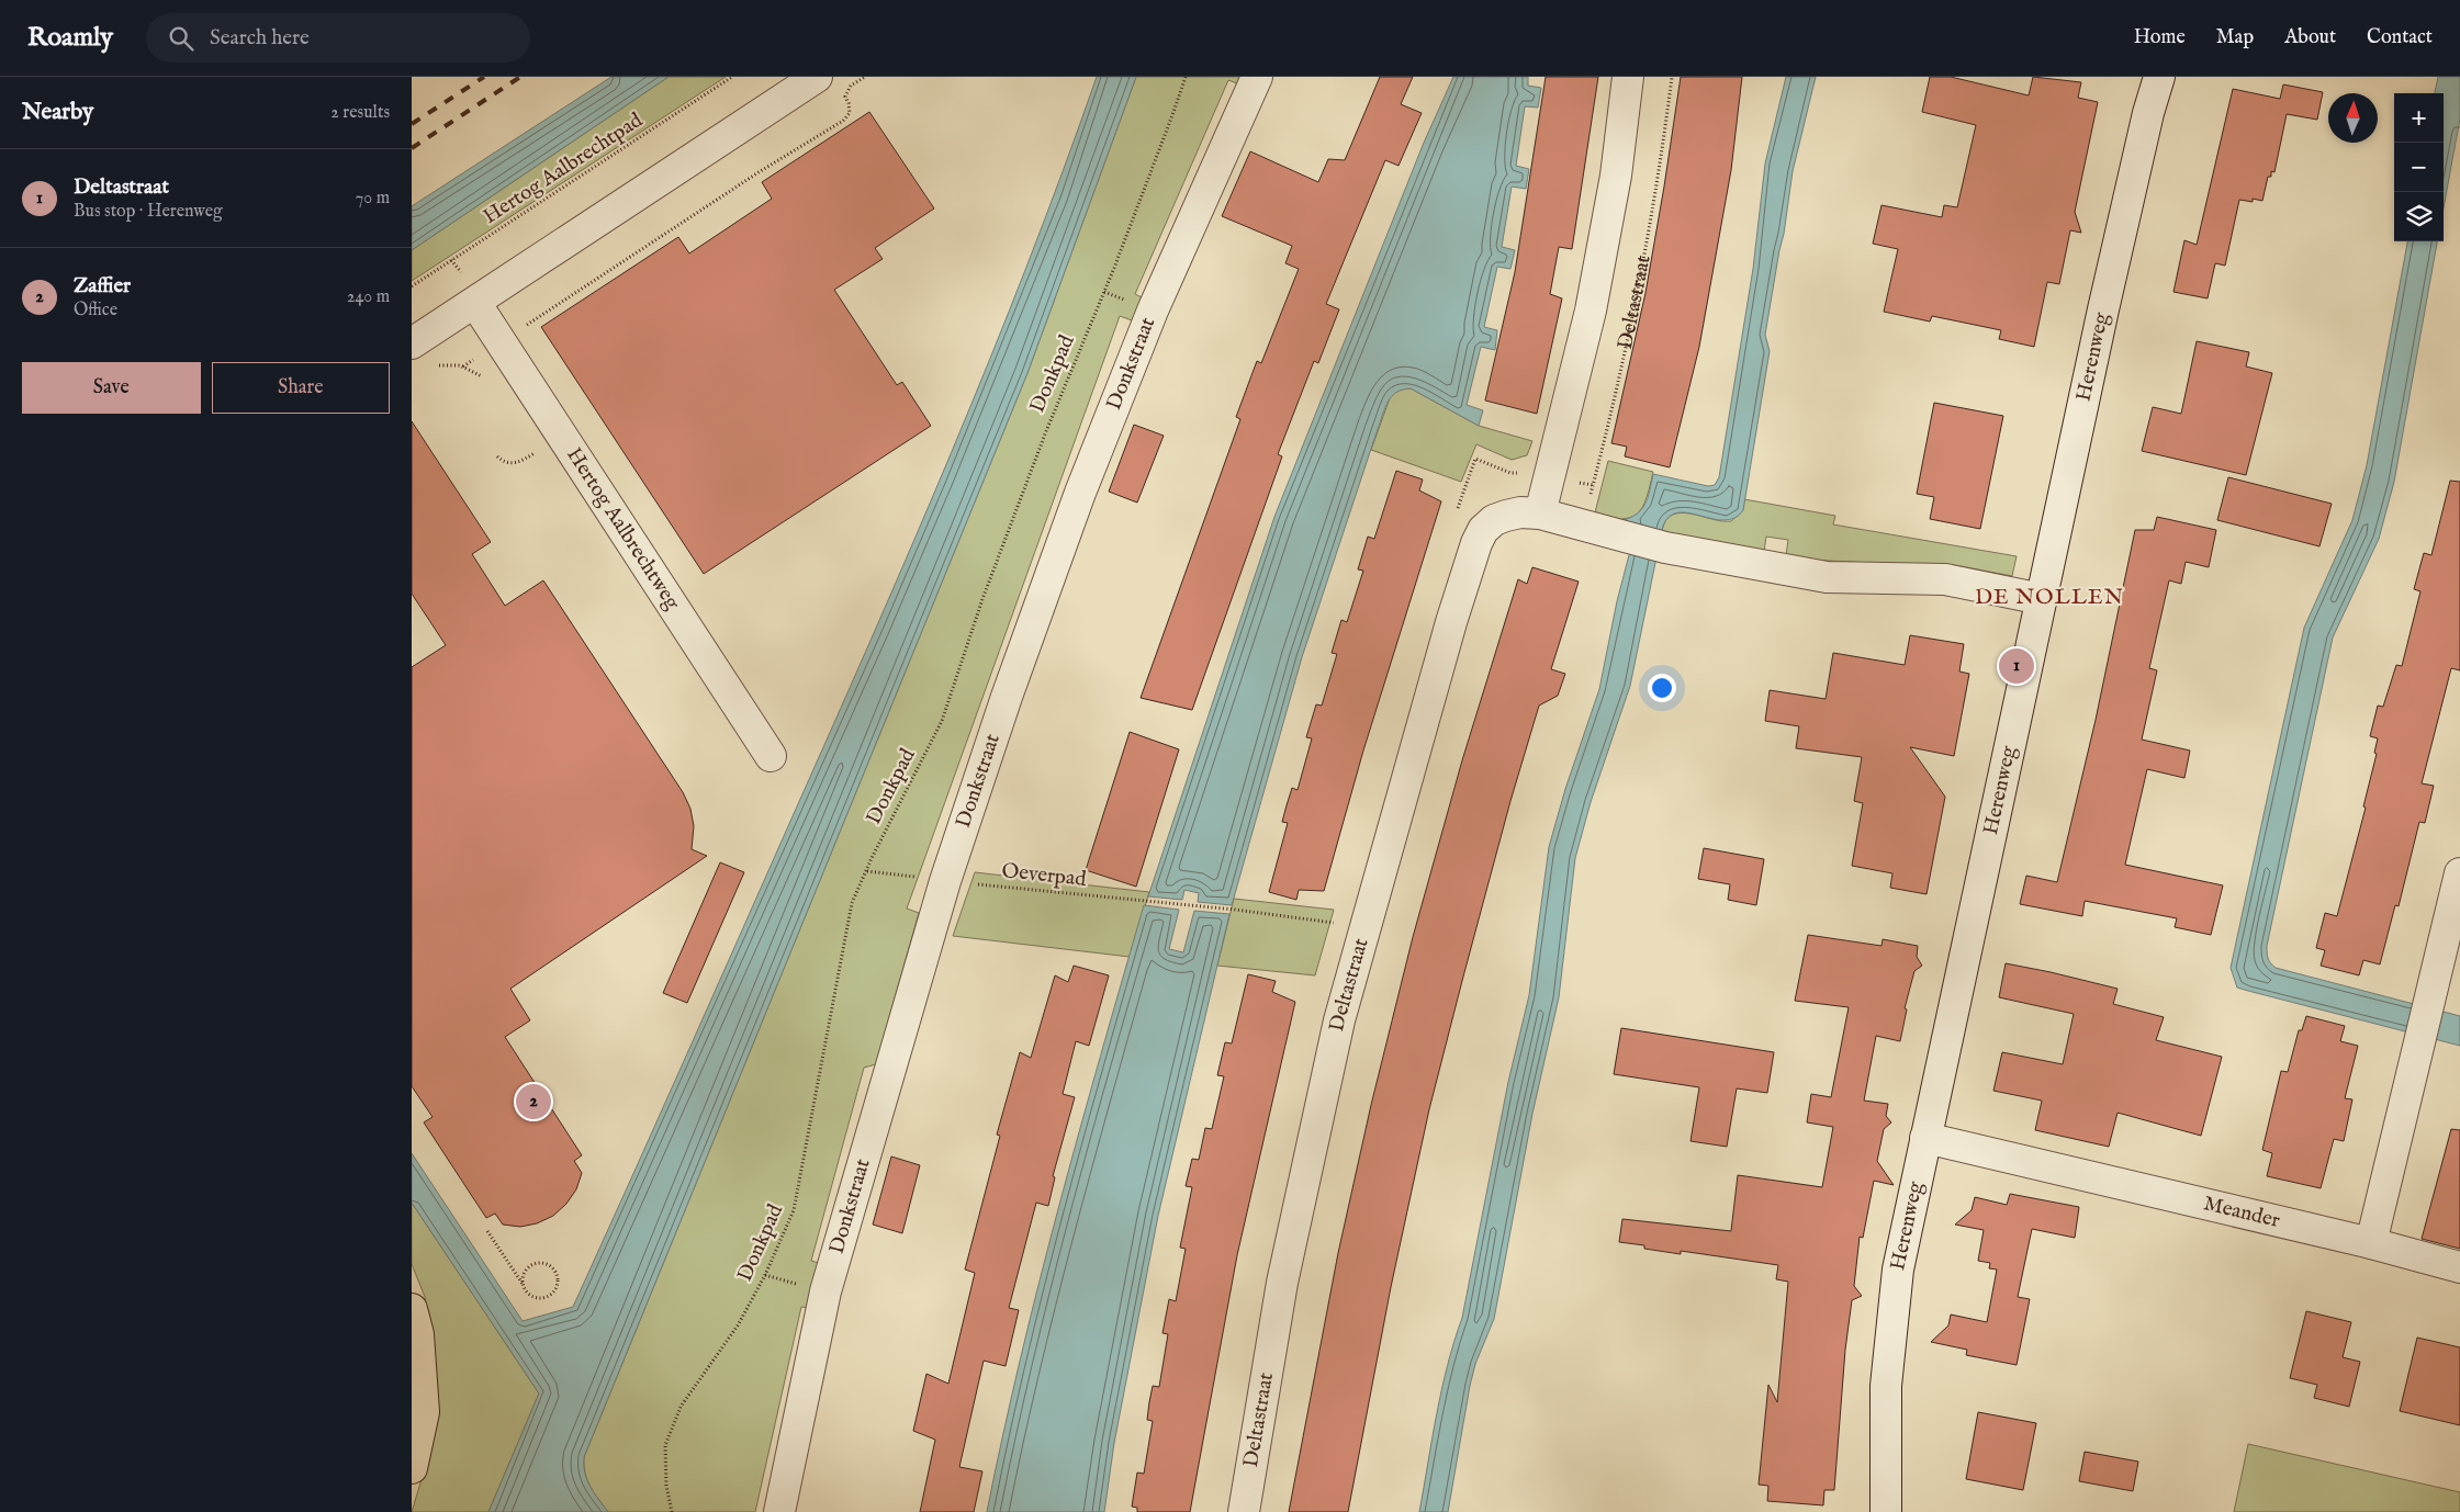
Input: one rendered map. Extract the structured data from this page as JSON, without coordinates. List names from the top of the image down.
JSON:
{
  "streets": {
    "street": [
      "Deltastraat",
      "Herenweg",
      "Donkstraat",
      "Hertog Aalbrechtweg",
      "Meander"
    ],
    "path": ["Hertog Aalbrechtpad", "Donkpad", "Oeverpad"]
  },
  "crossings": [
    ["Herenweg", "Meander"],
    ["Donkstraat", "Oeverpad"],
    ["Donkpad", "Oeverpad"]
  ],
  "districts": ["DE NOLLEN"],
  "north": "top",
  "page": {
    "header": "Roamly",
    "search": "Search here",
    "nav": [
      "Home",
      "Map",
      "About",
      "Contact"
    ],
    "heading": ["Nearby", "2 results"],
    "map_buttons": ["+", "−"],
    "list": [
      {
        "mark": "1",
        "name": "Deltastraat",
        "note": "Bus stop · Herenweg",
        "value": "70 m"
      },
      {
        "mark": "2",
        "name": "Zaffier",
        "note": "Office",
        "value": "240 m"
      }
    ],
    "buttons": ["Save", "Share"],
    "pins": ["1", "2"]
  }
}
